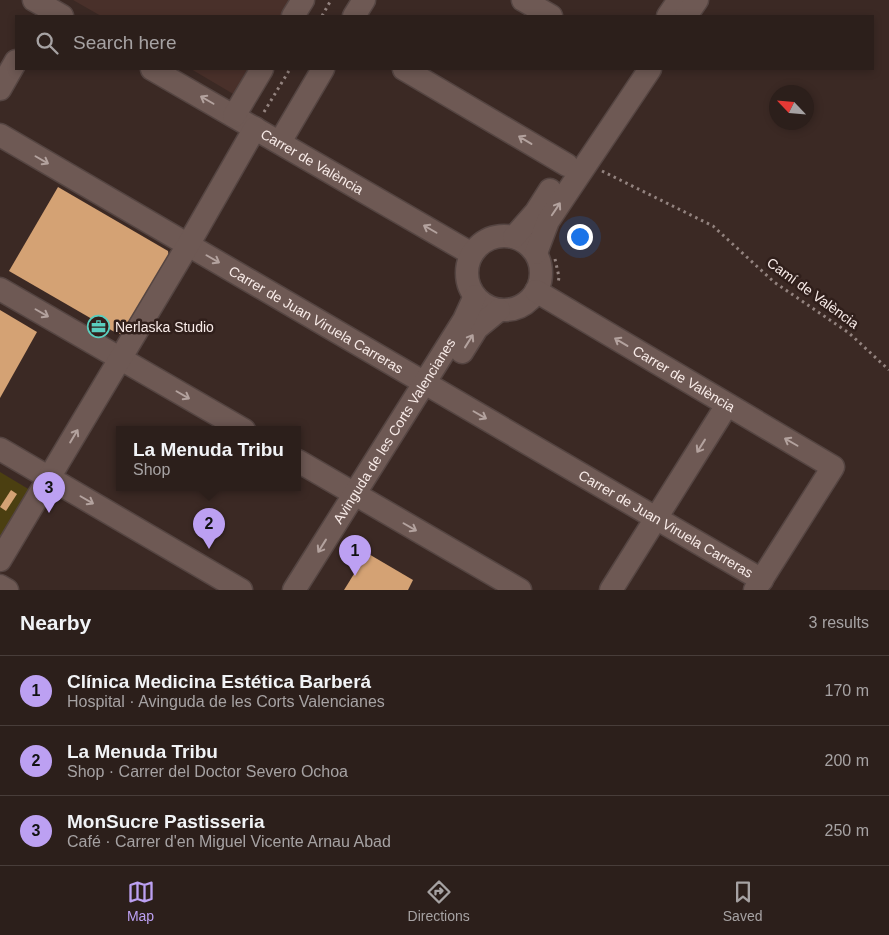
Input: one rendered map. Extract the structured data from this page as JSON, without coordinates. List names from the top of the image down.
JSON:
{
  "streets": {
    "street": ["Carrer de València", "Carrer de Juan Viruela Carreras", "Avinguda de les Corts Valencianes"],
    "path": ["Camí de València"]
  },
  "crossings": [
    ["Carrer de València", "Carrer de Juan Viruela Carreras"],
    ["Carrer de València", "Avinguda de les Corts Valencianes"],
    ["Carrer de Juan Viruela Carreras", "Avinguda de les Corts Valencianes"]
  ],
  "one_way": ["Carrer de València"],
  "places": {
    "office": ["Nerlaska Studio"]
  },
  "north": "top left",
  "page": {
    "search": "Search here",
    "popup": ["La Menuda Tribu", "Shop"],
    "pins": ["3", "2", "1"],
    "heading": ["Nearby", "3 results"],
    "list": [
      {
        "mark": "1",
        "name": "Clínica Medicina Estética Barberá",
        "note": "Hospital · Avinguda de les Corts Valencianes",
        "value": "170 m"
      },
      {
        "mark": "2",
        "name": "La Menuda Tribu",
        "note": "Shop · Carrer del Doctor Severo Ochoa",
        "value": "200 m"
      },
      {
        "mark": "3",
        "name": "MonSucre Pastisseria",
        "note": "Café · Carrer d'en Miguel Vicente Arnau Abad",
        "value": "250 m"
      }
    ],
    "nav": ["Map", "Directions", "Saved"]
  }
}
